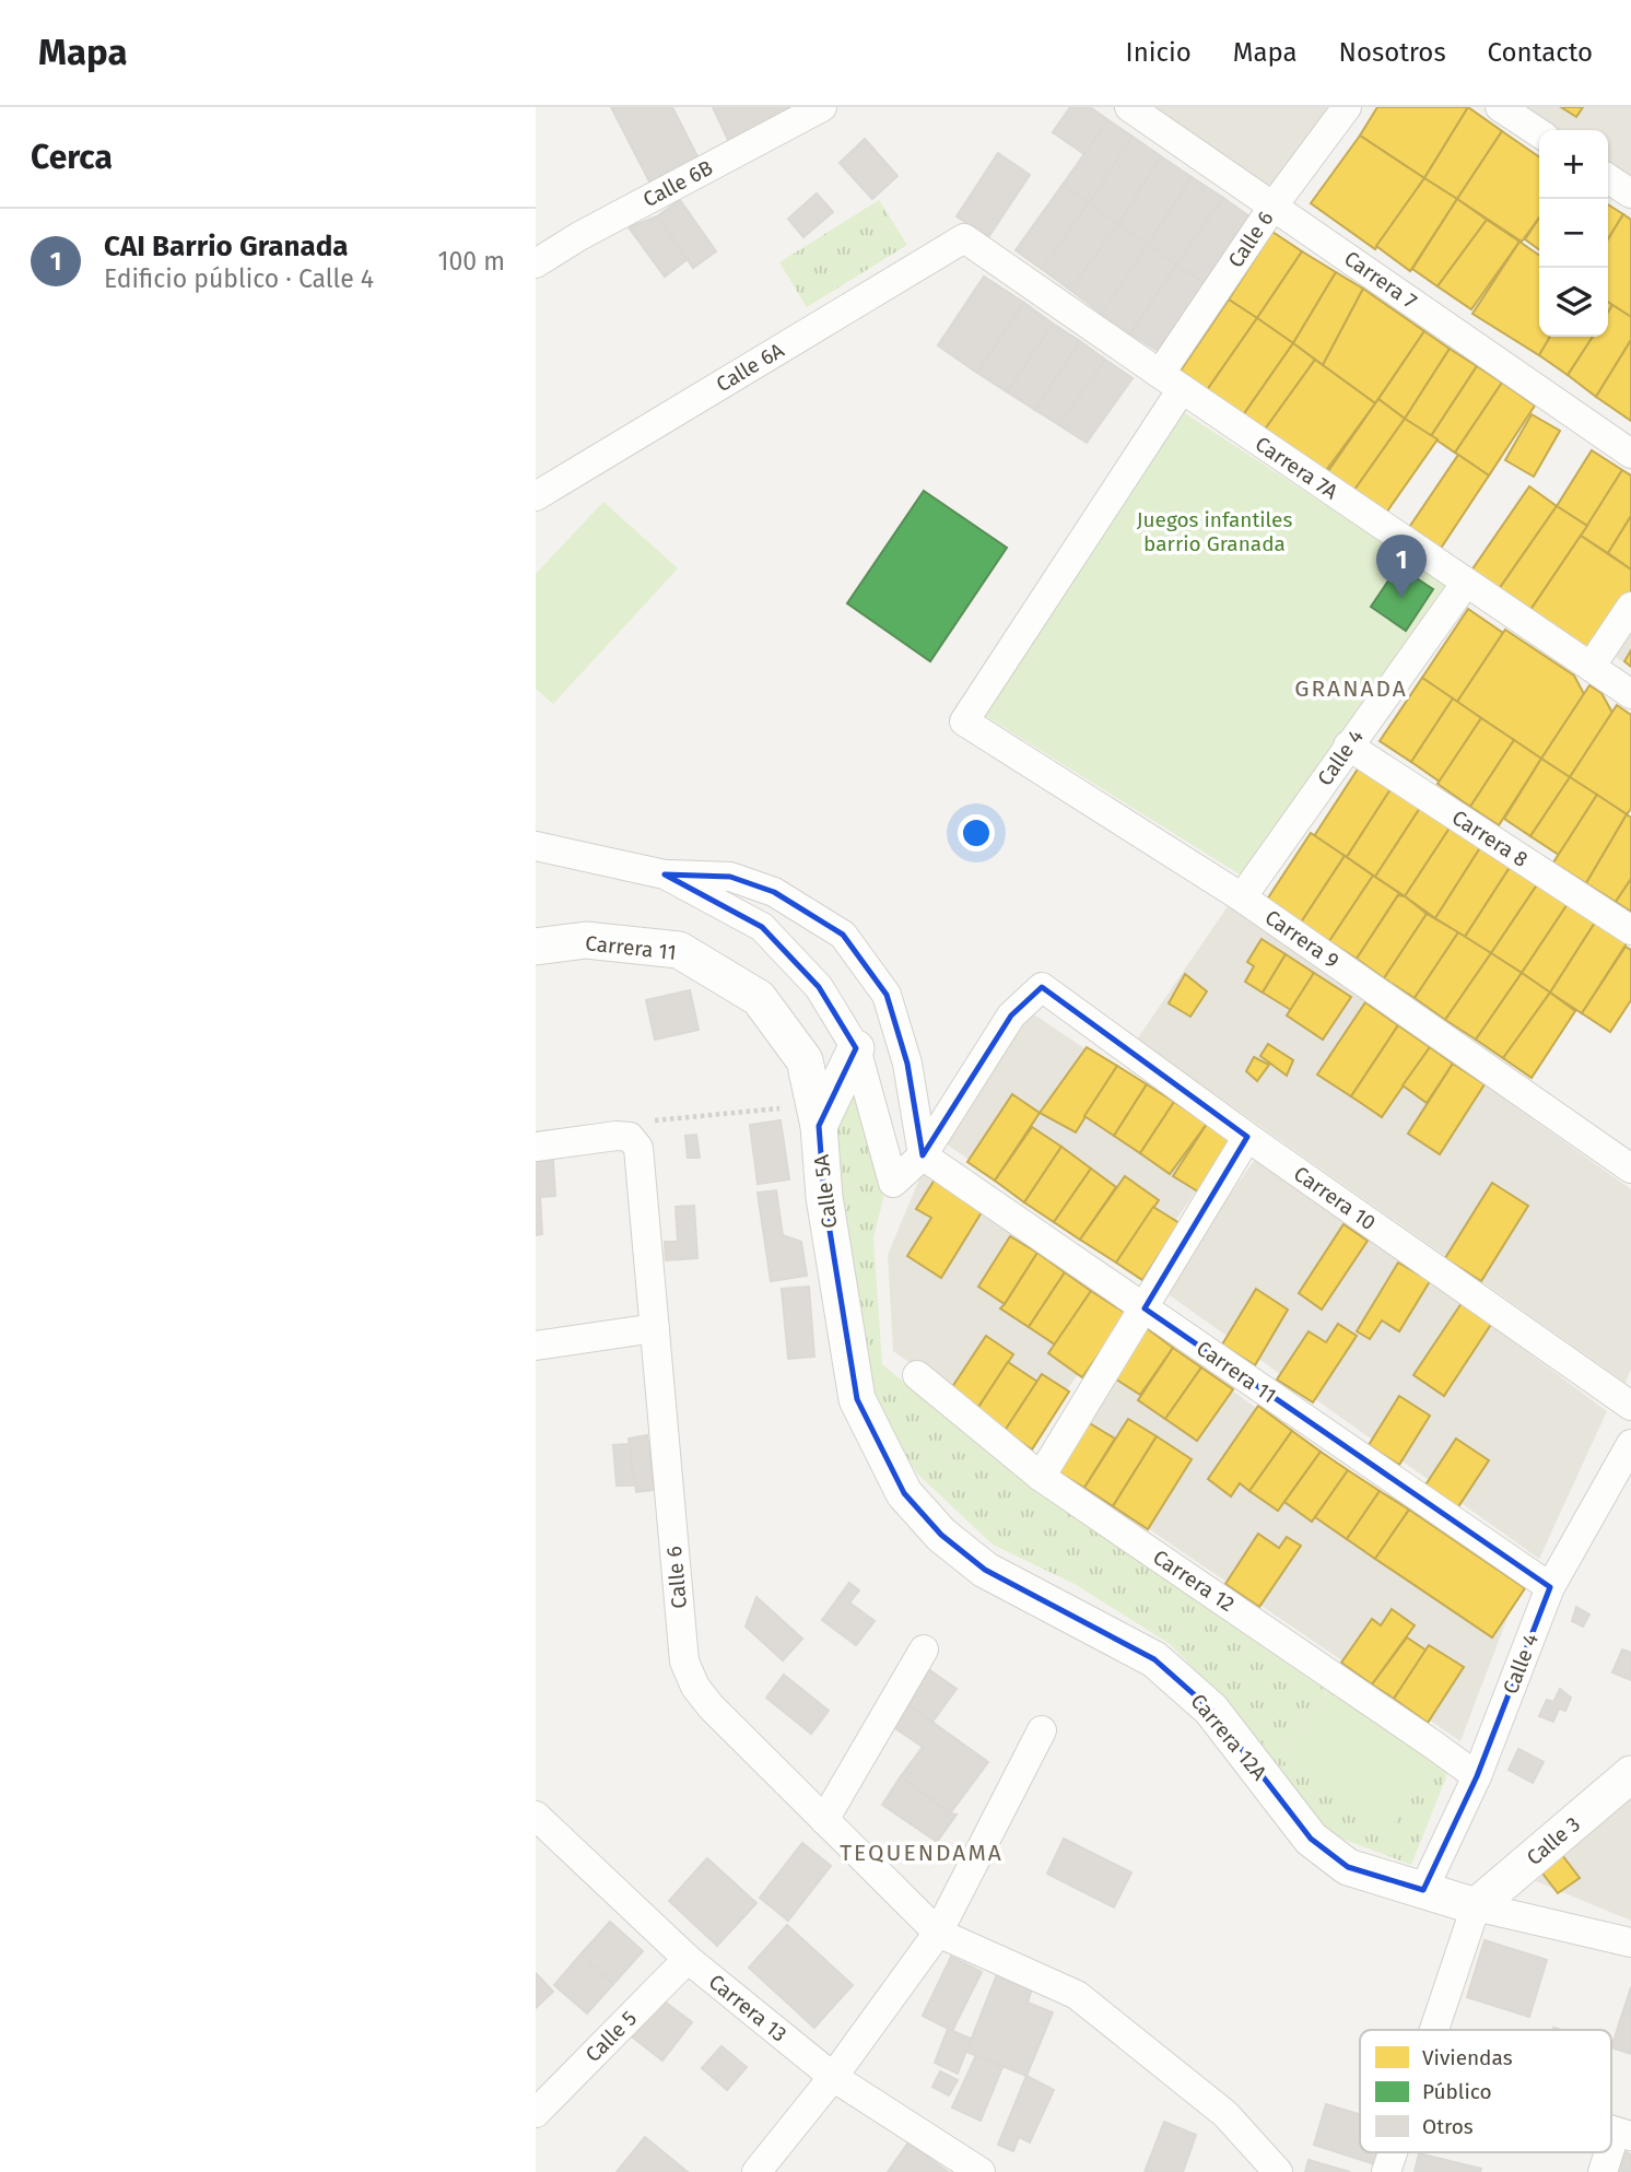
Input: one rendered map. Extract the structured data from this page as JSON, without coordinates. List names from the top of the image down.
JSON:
{
  "streets": {
    "street": [
      "Calle 6B",
      "Calle 6",
      "Carrera 7",
      "Calle 6A",
      "Carrera 7A",
      "Calle 4",
      "Carrera 8",
      "Carrera 9",
      "Carrera 11",
      "Calle 5A",
      "Carrera 10",
      "Carrera 12",
      "Carrera 12A",
      "Calle 3",
      "Carrera 13",
      "Calle 5"
    ]
  },
  "crossings": [
    ["Calle 6", "Carrera 7"],
    ["Calle 6", "Carrera 7A"],
    ["Calle 6", "Carrera 9"],
    ["Calle 6A", "Carrera 7A"],
    ["Carrera 7A", "Calle 4"],
    ["Calle 4", "Carrera 8"],
    ["Calle 4", "Carrera 9"],
    ["Calle 4", "Carrera 11"],
    ["Calle 4", "Carrera 12"],
    ["Calle 4", "Carrera 12A"],
    ["Carrera 11", "Calle 5A"],
    ["Carrera 11", "Carrera 10"],
    ["Calle 5A", "Carrera 12A"],
    ["Carrera 12A", "Calle 3"],
    ["Carrera 13", "Calle 5"]
  ],
  "districts": ["GRANADA", "TEQUENDAMA"],
  "parks": ["Juegos infantiles barrio Granada"],
  "legend": ["Viviendas", "Público", "Otros"],
  "page": {
    "header": "Mapa",
    "nav": [
      "Inicio",
      "Mapa",
      "Nosotros",
      "Contacto"
    ],
    "heading": "Cerca",
    "map_buttons": ["+", "−"],
    "list": [
      {
        "mark": "1",
        "name": "CAI Barrio Granada",
        "note": "Edificio público · Calle 4",
        "value": "100 m"
      }
    ],
    "pins": "1"
  }
}
